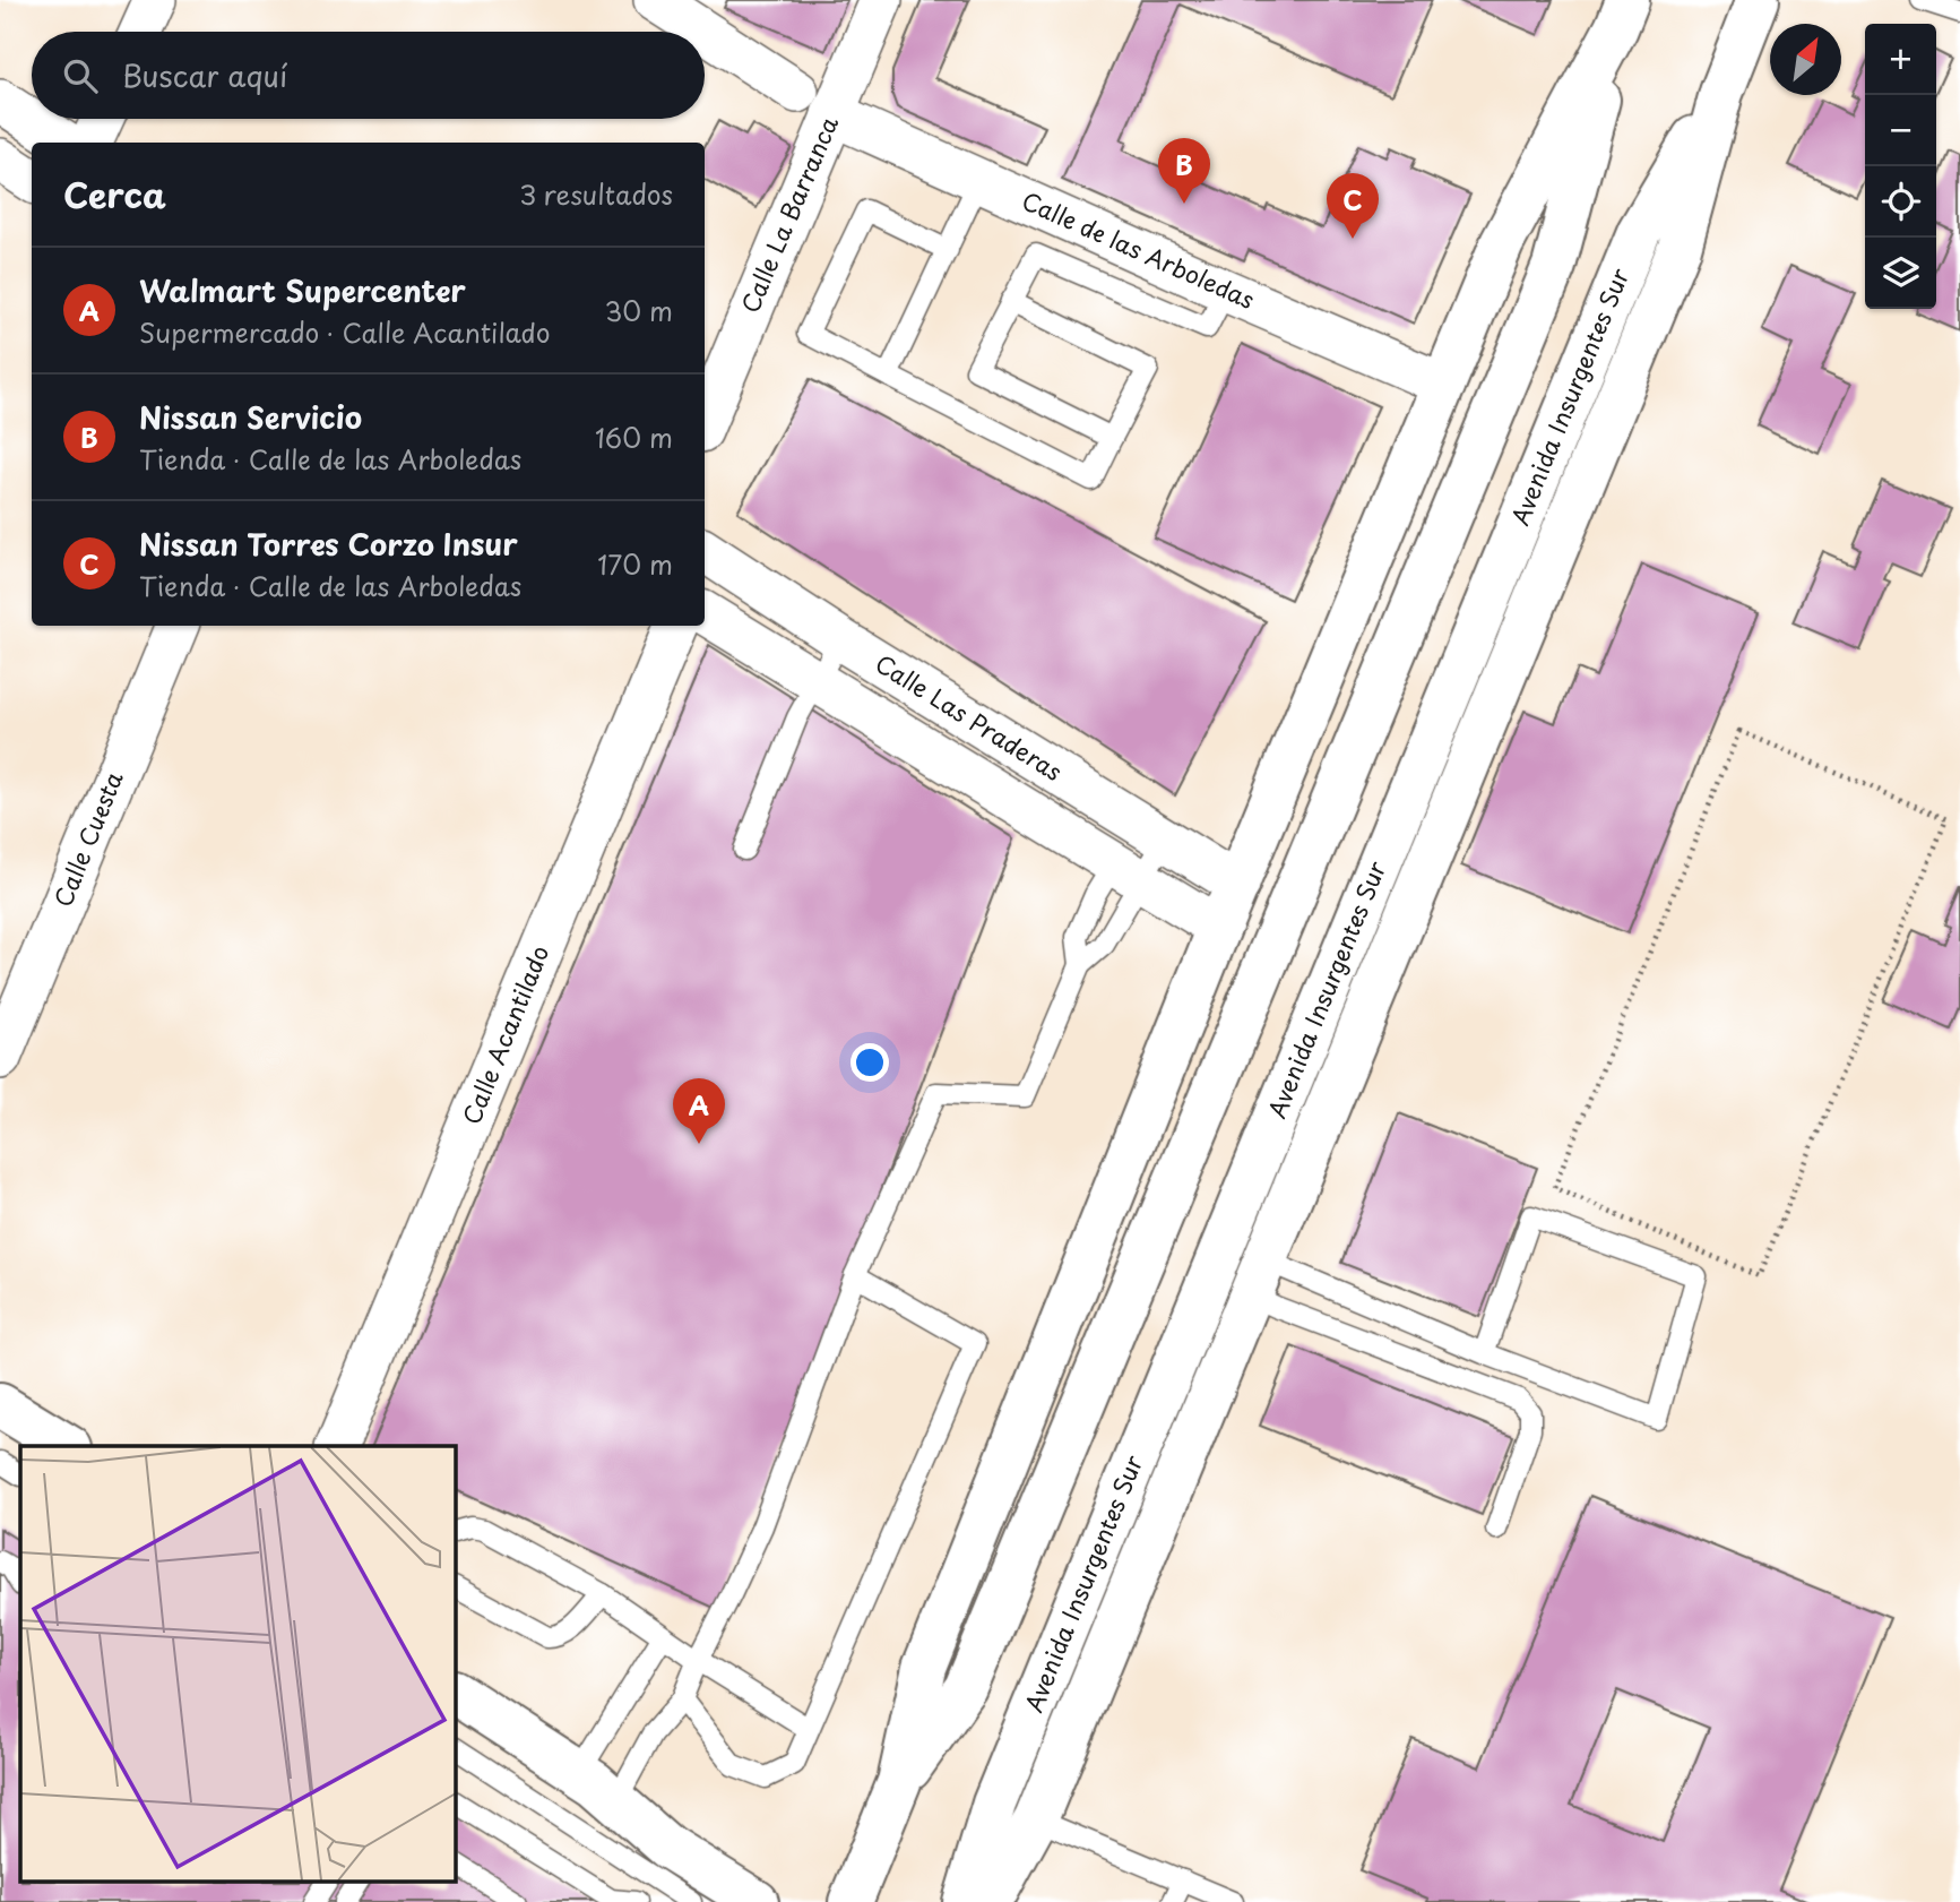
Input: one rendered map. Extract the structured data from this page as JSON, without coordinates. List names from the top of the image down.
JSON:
{
  "streets": {
    "main road": ["Avenida Insurgentes Sur"],
    "street": [
      "Calle La Barranca",
      "Calle de las Arboledas",
      "Calle Las Praderas",
      "Calle Cuesta",
      "Calle Acantilado"
    ]
  },
  "crossings": [
    ["Calle La Barranca", "Calle de las Arboledas"]
  ],
  "north": "top right",
  "page": {
    "map_buttons": ["+", "−"],
    "search": "Buscar aquí",
    "pins": ["B", "C", "A"],
    "heading": ["Cerca", "3 resultados"],
    "list": [
      {
        "mark": "A",
        "name": "Walmart Supercenter",
        "note": "Supermercado · Calle Acantilado",
        "value": "30 m"
      },
      {
        "mark": "B",
        "name": "Nissan Servicio",
        "note": "Tienda · Calle de las Arboledas",
        "value": "160 m"
      },
      {
        "mark": "C",
        "name": "Nissan Torres Corzo Insur",
        "note": "Tienda · Calle de las Arboledas",
        "value": "170 m"
      }
    ]
  }
}
